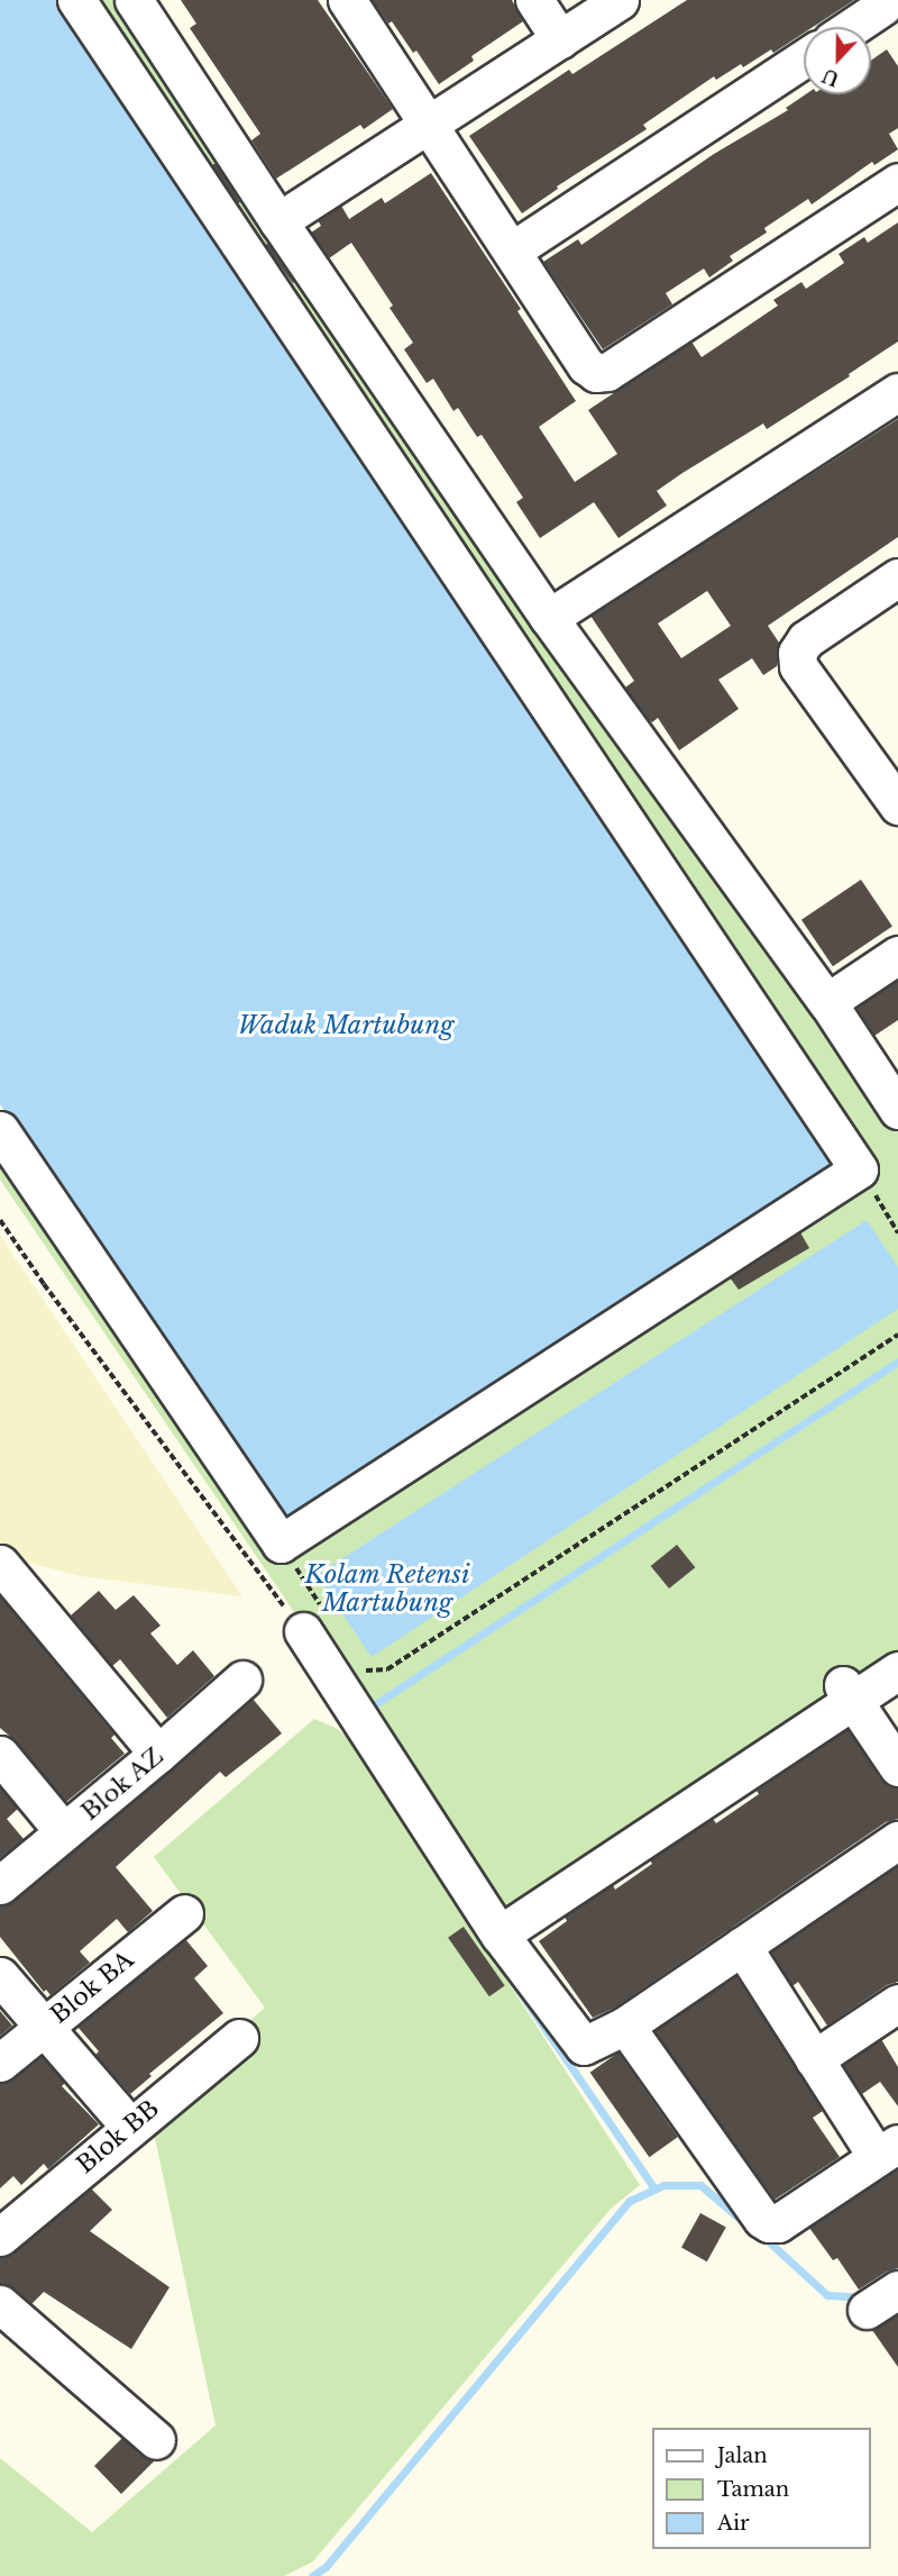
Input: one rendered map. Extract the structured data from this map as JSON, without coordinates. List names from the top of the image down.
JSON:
{
  "streets": {
    "street": ["Blok AZ", "Blok BA", "Blok BB"]
  },
  "water": ["Waduk Martubung", "Kolam Retensi Martubung"],
  "legend": ["Jalan", "Taman", "Air"],
  "north": "bottom"
}
